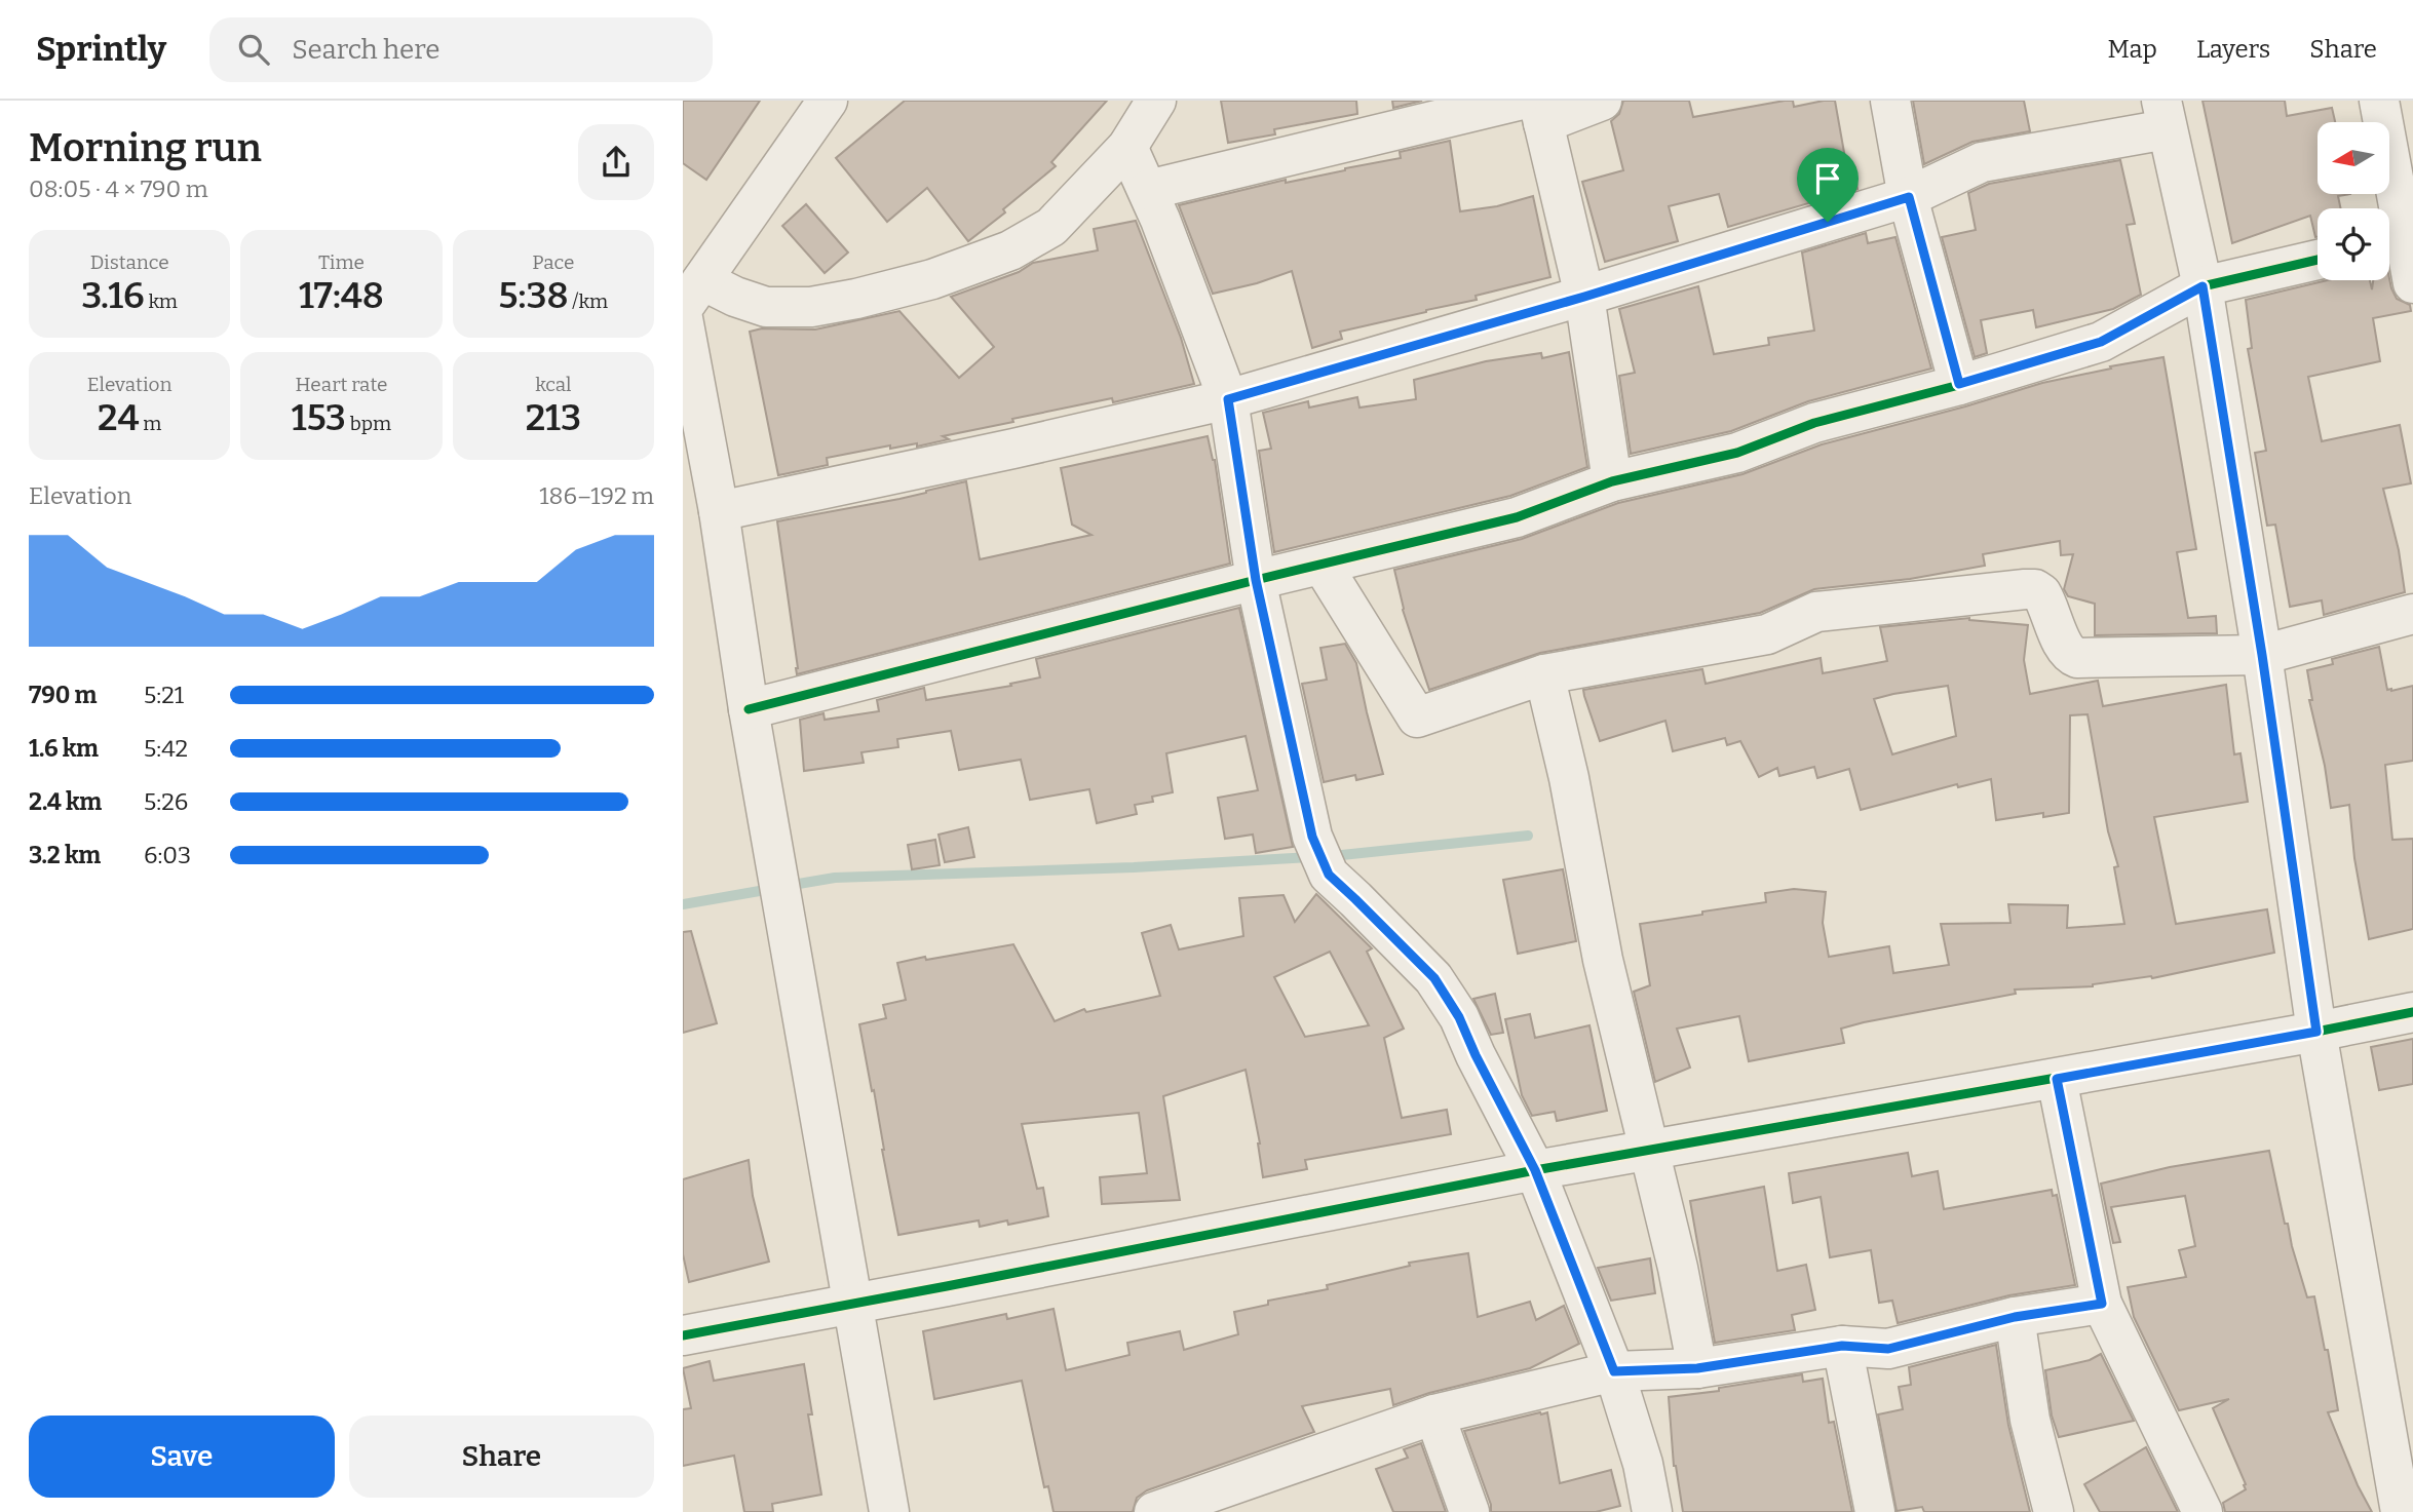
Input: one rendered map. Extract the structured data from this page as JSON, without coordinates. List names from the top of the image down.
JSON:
{
  "north": "left",
  "page": {
    "header": "Sprintly",
    "search": "Search here",
    "nav": ["Map", "Layers", "Share"],
    "heading": ["Morning run", "08:05 · 4 × 790 m"],
    "stats": [
      ["Distance", "3.16 km"],
      ["Time", "17:48"],
      ["Pace", "5:38 /km"],
      ["Elevation", "24 m"],
      ["Heart rate", "153 bpm"],
      ["kcal", "213"]
    ],
    "chart": ["Elevation", "186–192 m"],
    "list": [
      {
        "name": "790 m",
        "note": "5:21"
      },
      {
        "name": "1.6 km",
        "note": "5:42"
      },
      {
        "name": "2.4 km",
        "note": "5:26"
      },
      {
        "name": "3.2 km",
        "note": "6:03"
      }
    ],
    "buttons": ["Save", "Share"]
  }
}
